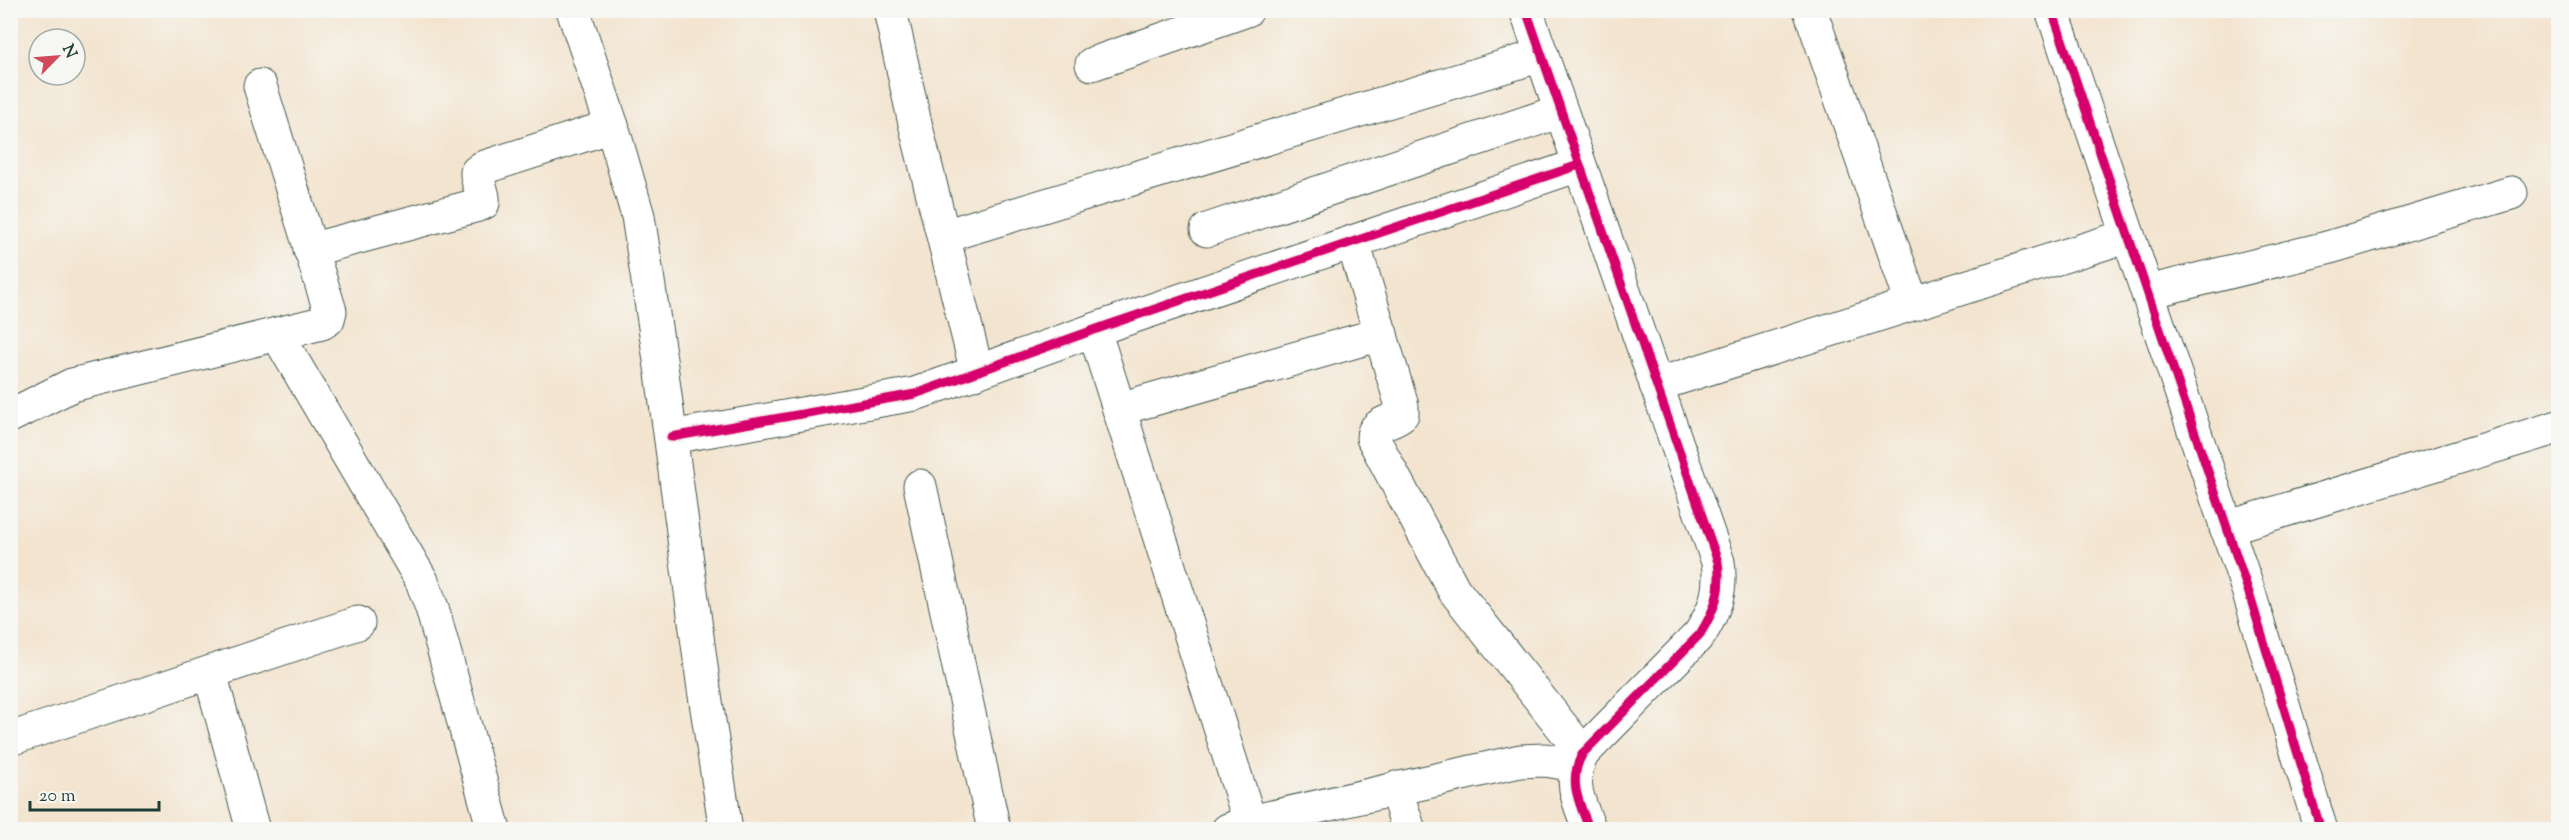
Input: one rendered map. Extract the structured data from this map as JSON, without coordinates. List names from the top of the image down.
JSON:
{
  "scale_bar": "20 m",
  "north": "top right"
}
